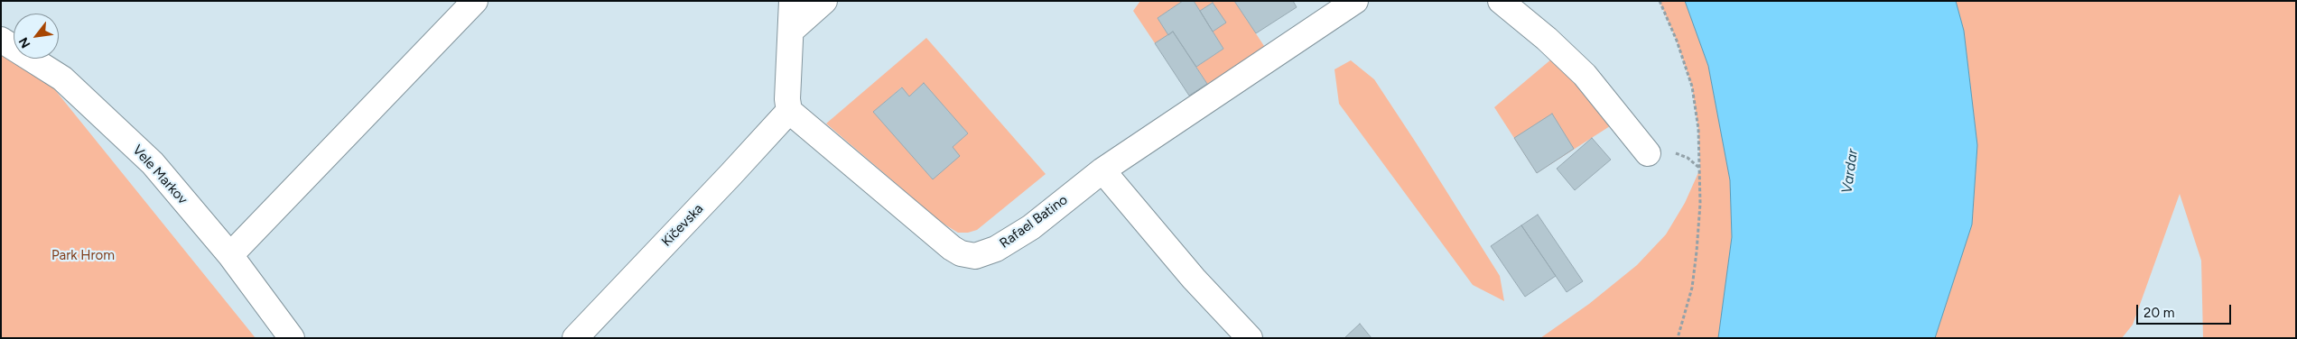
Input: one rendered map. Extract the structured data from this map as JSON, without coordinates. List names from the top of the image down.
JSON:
{
  "streets": {
    "street": ["Vele Markov", "Rafael Batino", "Kičevska"]
  },
  "crossings": [
    ["Rafael Batino", "Kičevska"]
  ],
  "water": ["Vardar"],
  "parks": ["Park Hrom"],
  "scale_bar": "20 m",
  "north": "bottom left"
}
